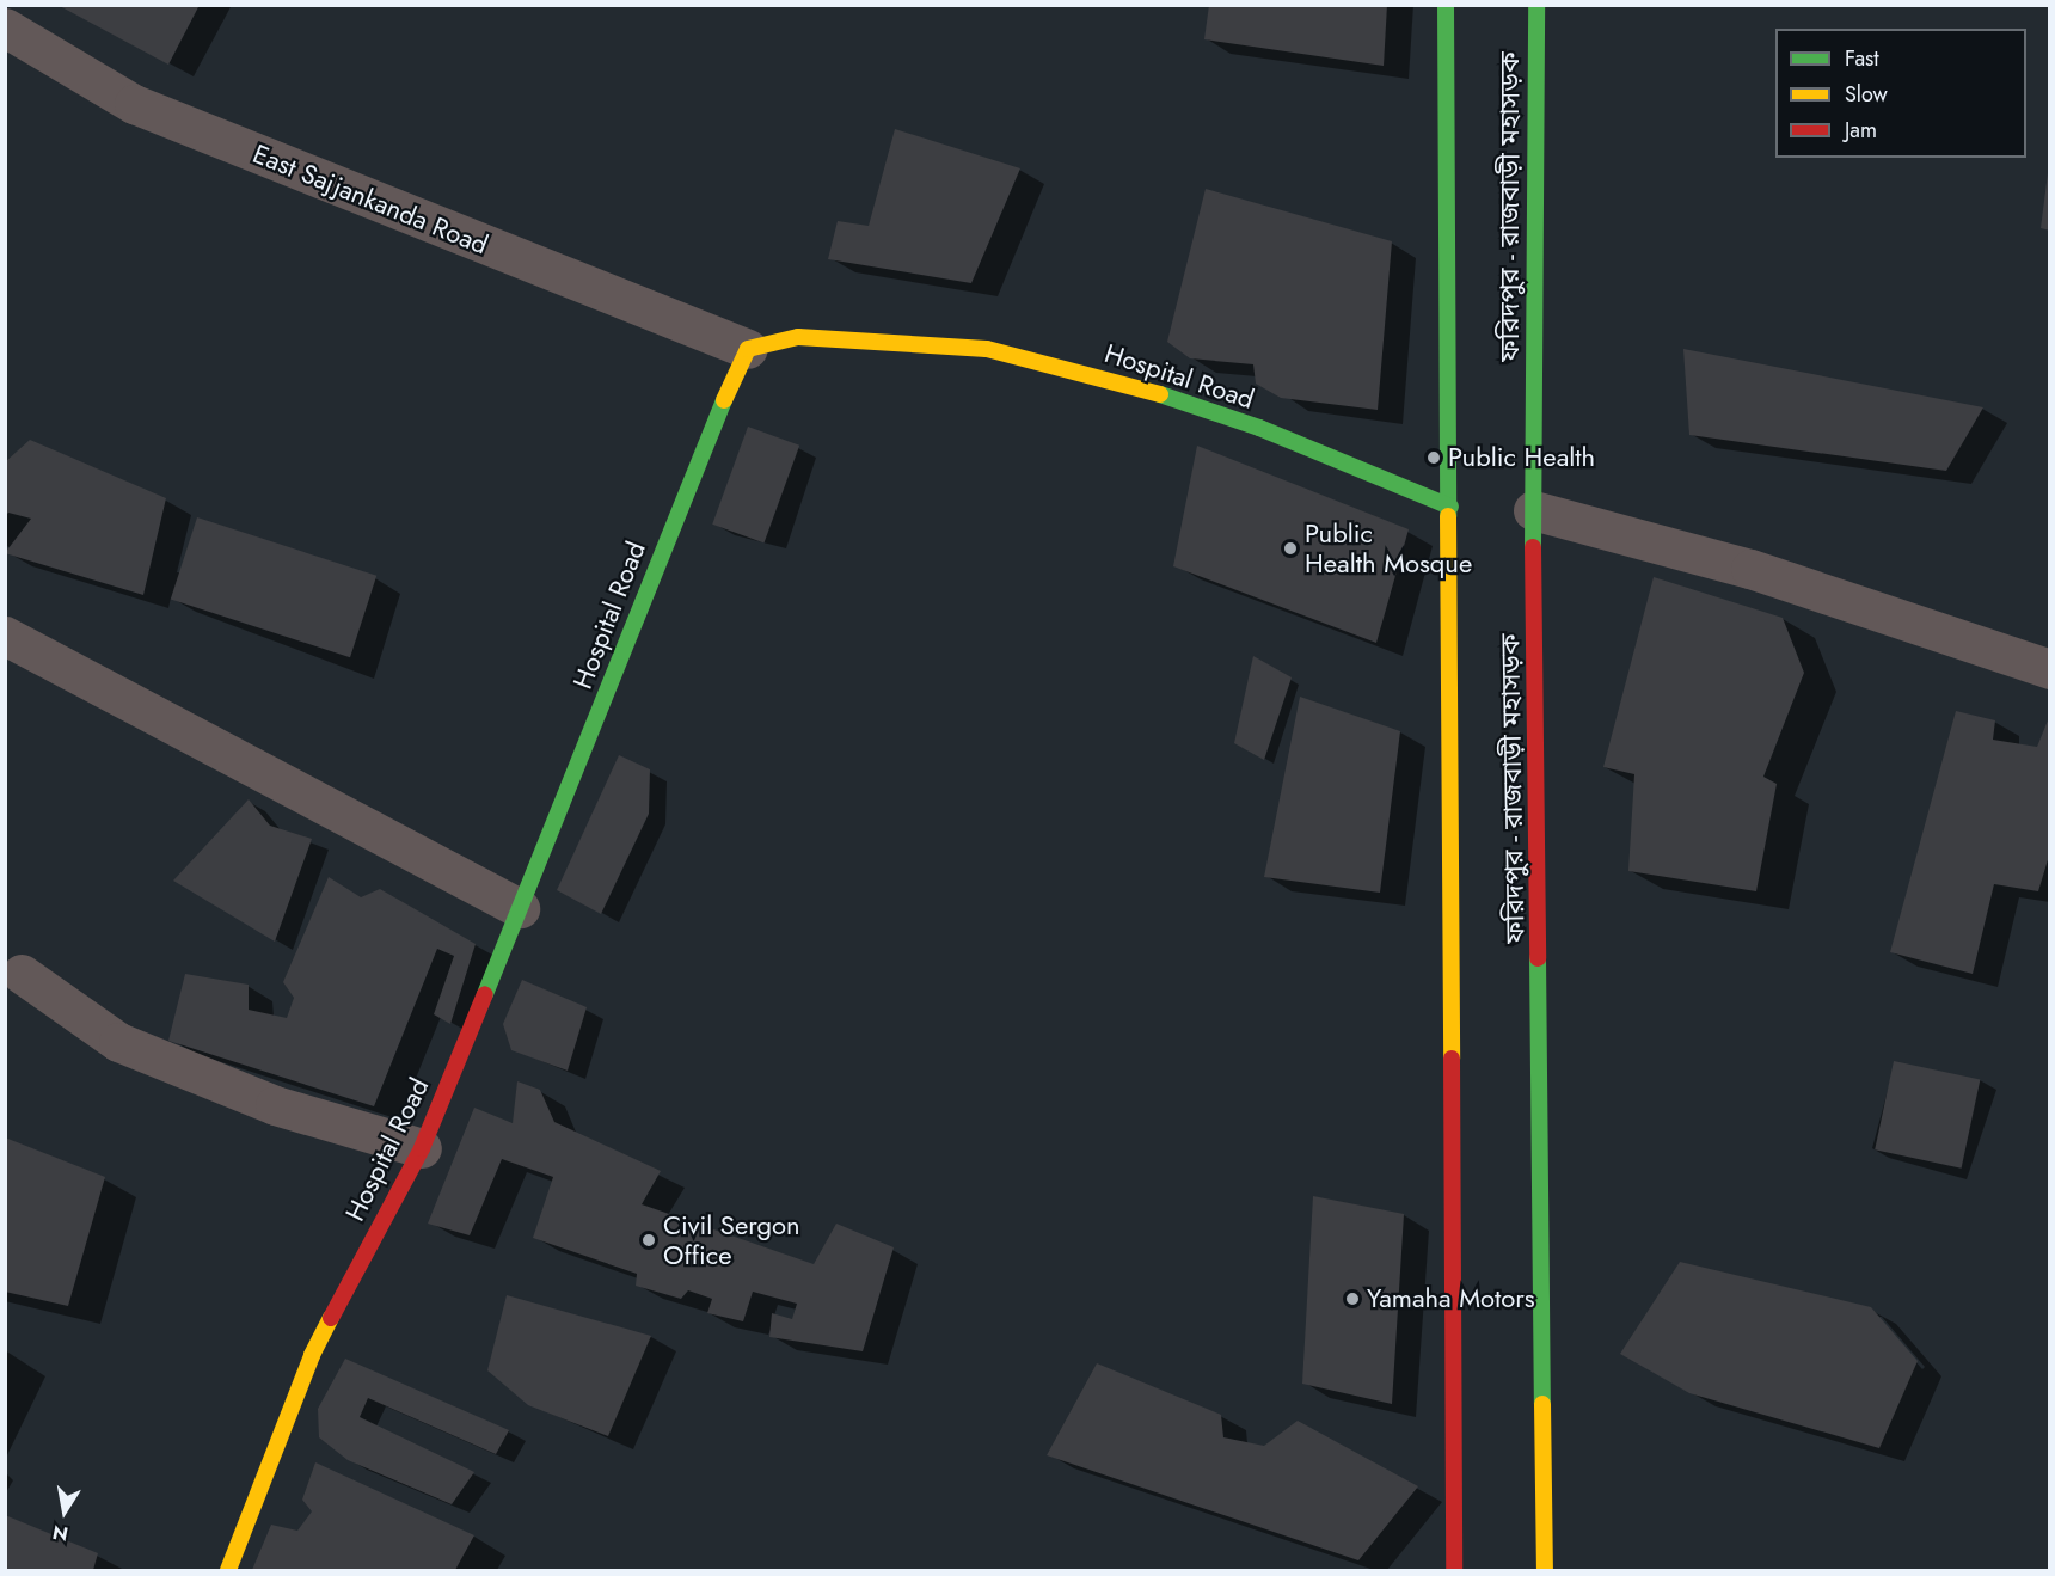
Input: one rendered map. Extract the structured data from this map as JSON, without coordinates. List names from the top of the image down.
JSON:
{
  "streets": {
    "main road": ["ফরিদপুর - রাজবাড়ী মহাসড়ক", "Hospital Road"],
    "street": ["East Sajjankanda Road"]
  },
  "crossings": [
    ["East Sajjankanda Road", "Hospital Road"]
  ],
  "places": [
    "Public Health",
    "Public Health Mosque",
    "Civil Sergon Office",
    "Yamaha Motors"
  ],
  "legend": ["Fast", "Slow", "Jam"],
  "north": "bottom"
}
